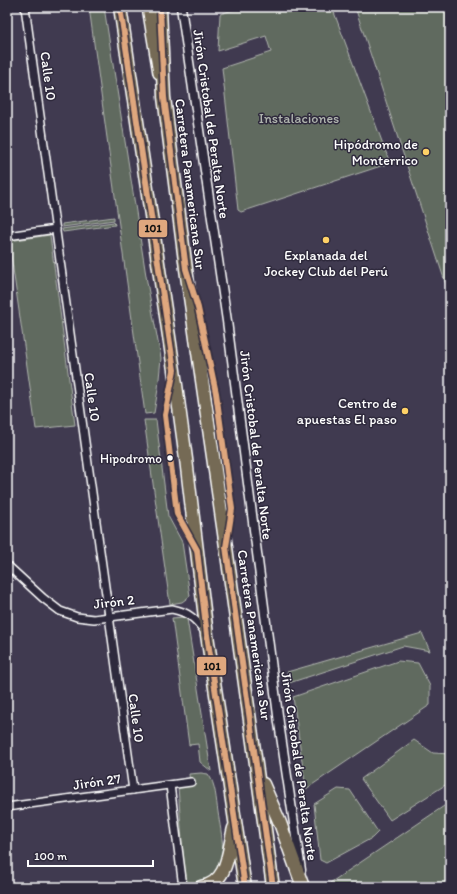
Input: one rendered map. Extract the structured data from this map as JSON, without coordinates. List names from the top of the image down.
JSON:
{
  "streets": {
    "highway": ["Carretera Panamericana Sur"],
    "street": [
      "Calle 10",
      "Jirón Cristobal de Peralta Norte",
      "Jirón 2",
      "Jirón 27"
    ]
  },
  "crossings": [
    ["Calle 10", "Jirón 2"],
    ["Calle 10", "Jirón 27"]
  ],
  "parks": ["Instalaciones"],
  "places": [
    "Hipódromo de Monterrico",
    "Explanada del Jockey Club del Perú",
    "Centro de apuestas El paso",
    "Hipodromo"
  ],
  "lines": ["transit line 101"],
  "scale_bar": "100 m"
}
